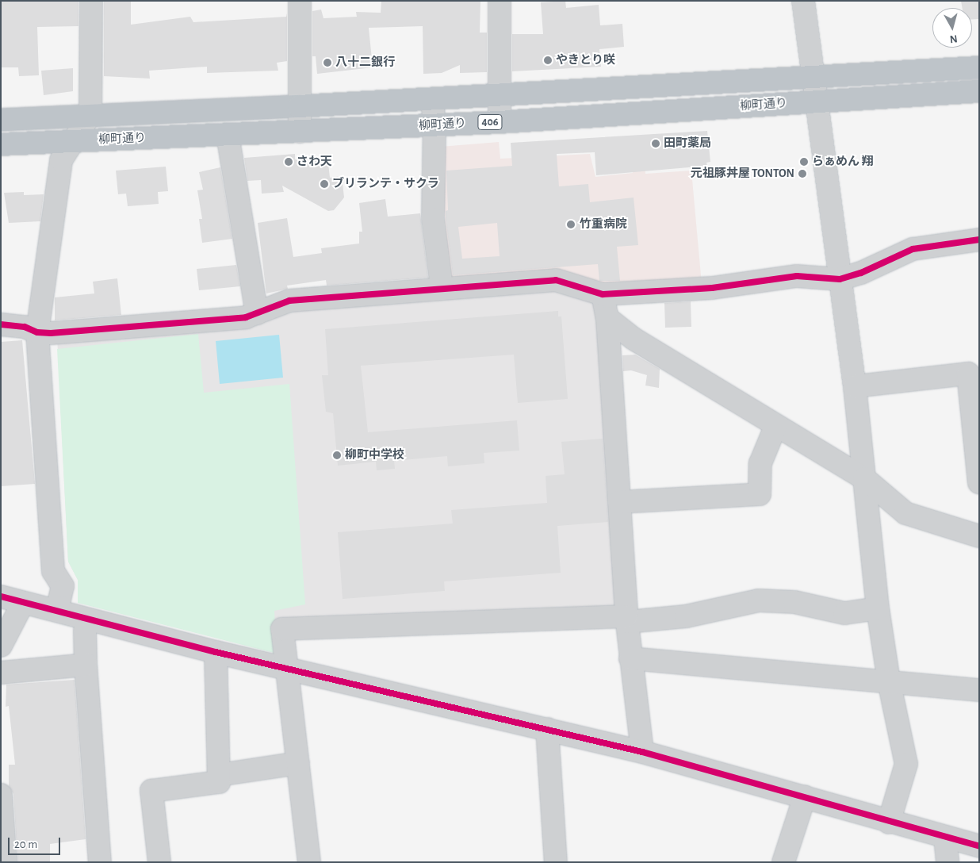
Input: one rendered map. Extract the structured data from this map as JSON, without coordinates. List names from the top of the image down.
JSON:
{
  "streets": {
    "highway": ["柳町通り", "406"]
  },
  "places": [
    "やきとり咲",
    "八十二銀行",
    "田町薬局",
    "さわ天",
    "らぁめん 翔",
    "元祖豚丼屋 TONTON",
    "ブリランテ・サクラ",
    "竹重病院",
    "柳町中学校"
  ],
  "scale_bar": "20 m",
  "north": "bottom"
}
